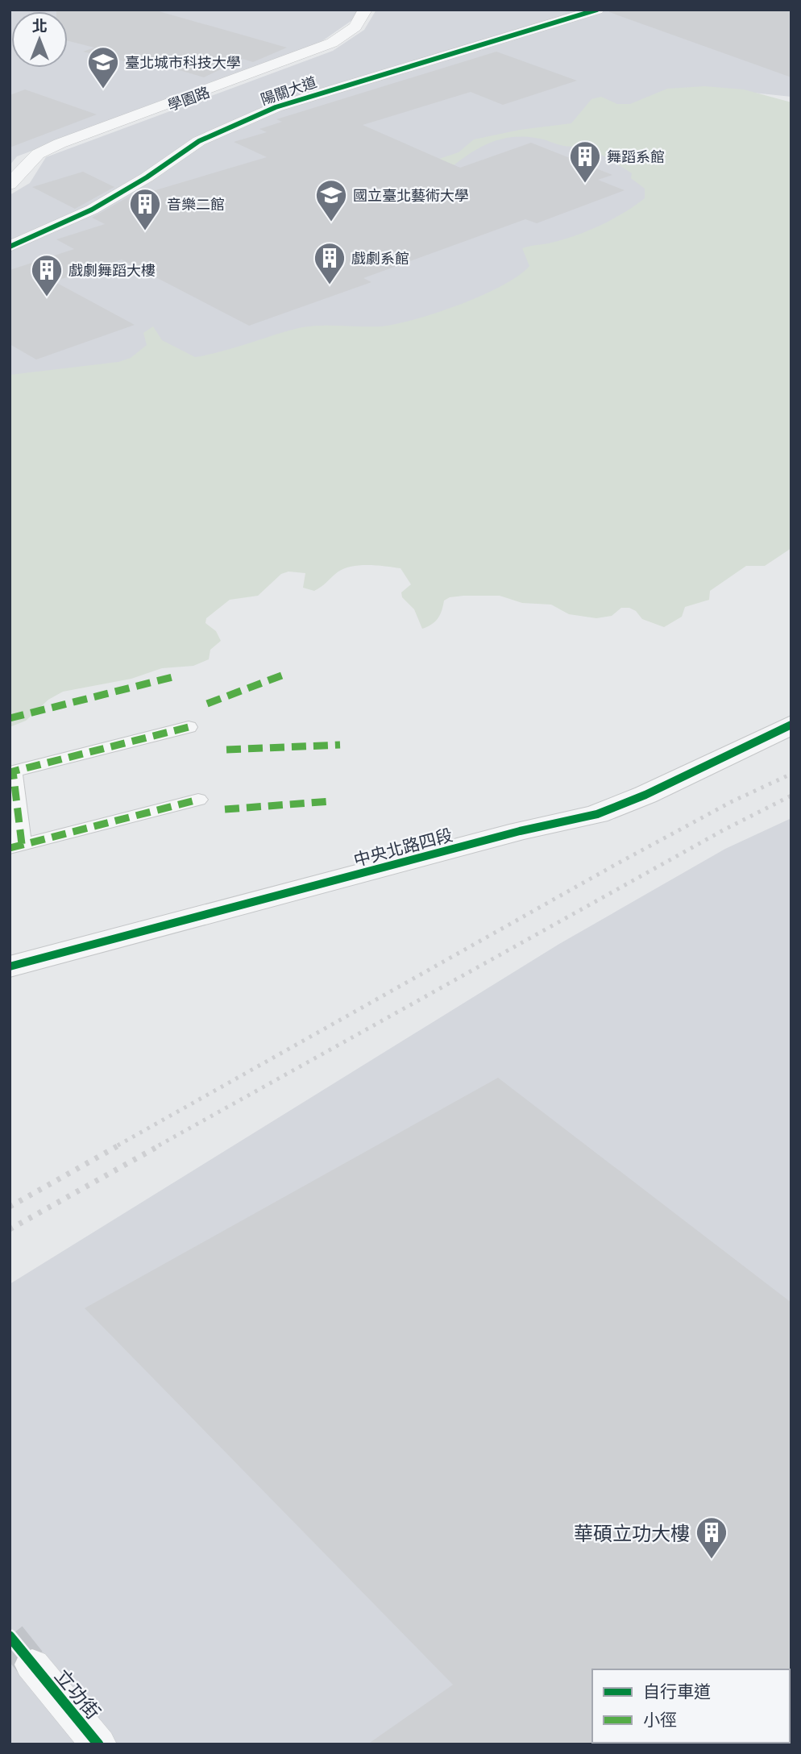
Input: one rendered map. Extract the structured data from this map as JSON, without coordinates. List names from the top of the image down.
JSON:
{
  "streets": {
    "street": [
      "陽關大道",
      "學園路",
      "中央北路四段",
      "立功街"
    ]
  },
  "places": {
    "school or university": ["臺北城市科技大學", "國立臺北藝術大學"],
    "building": [
      "舞蹈系館",
      "音樂二館",
      "戲劇系館",
      "戲劇舞蹈大樓",
      "華碩立功大樓"
    ]
  },
  "legend": ["自行車道", "小徑"],
  "north": "top"
}
